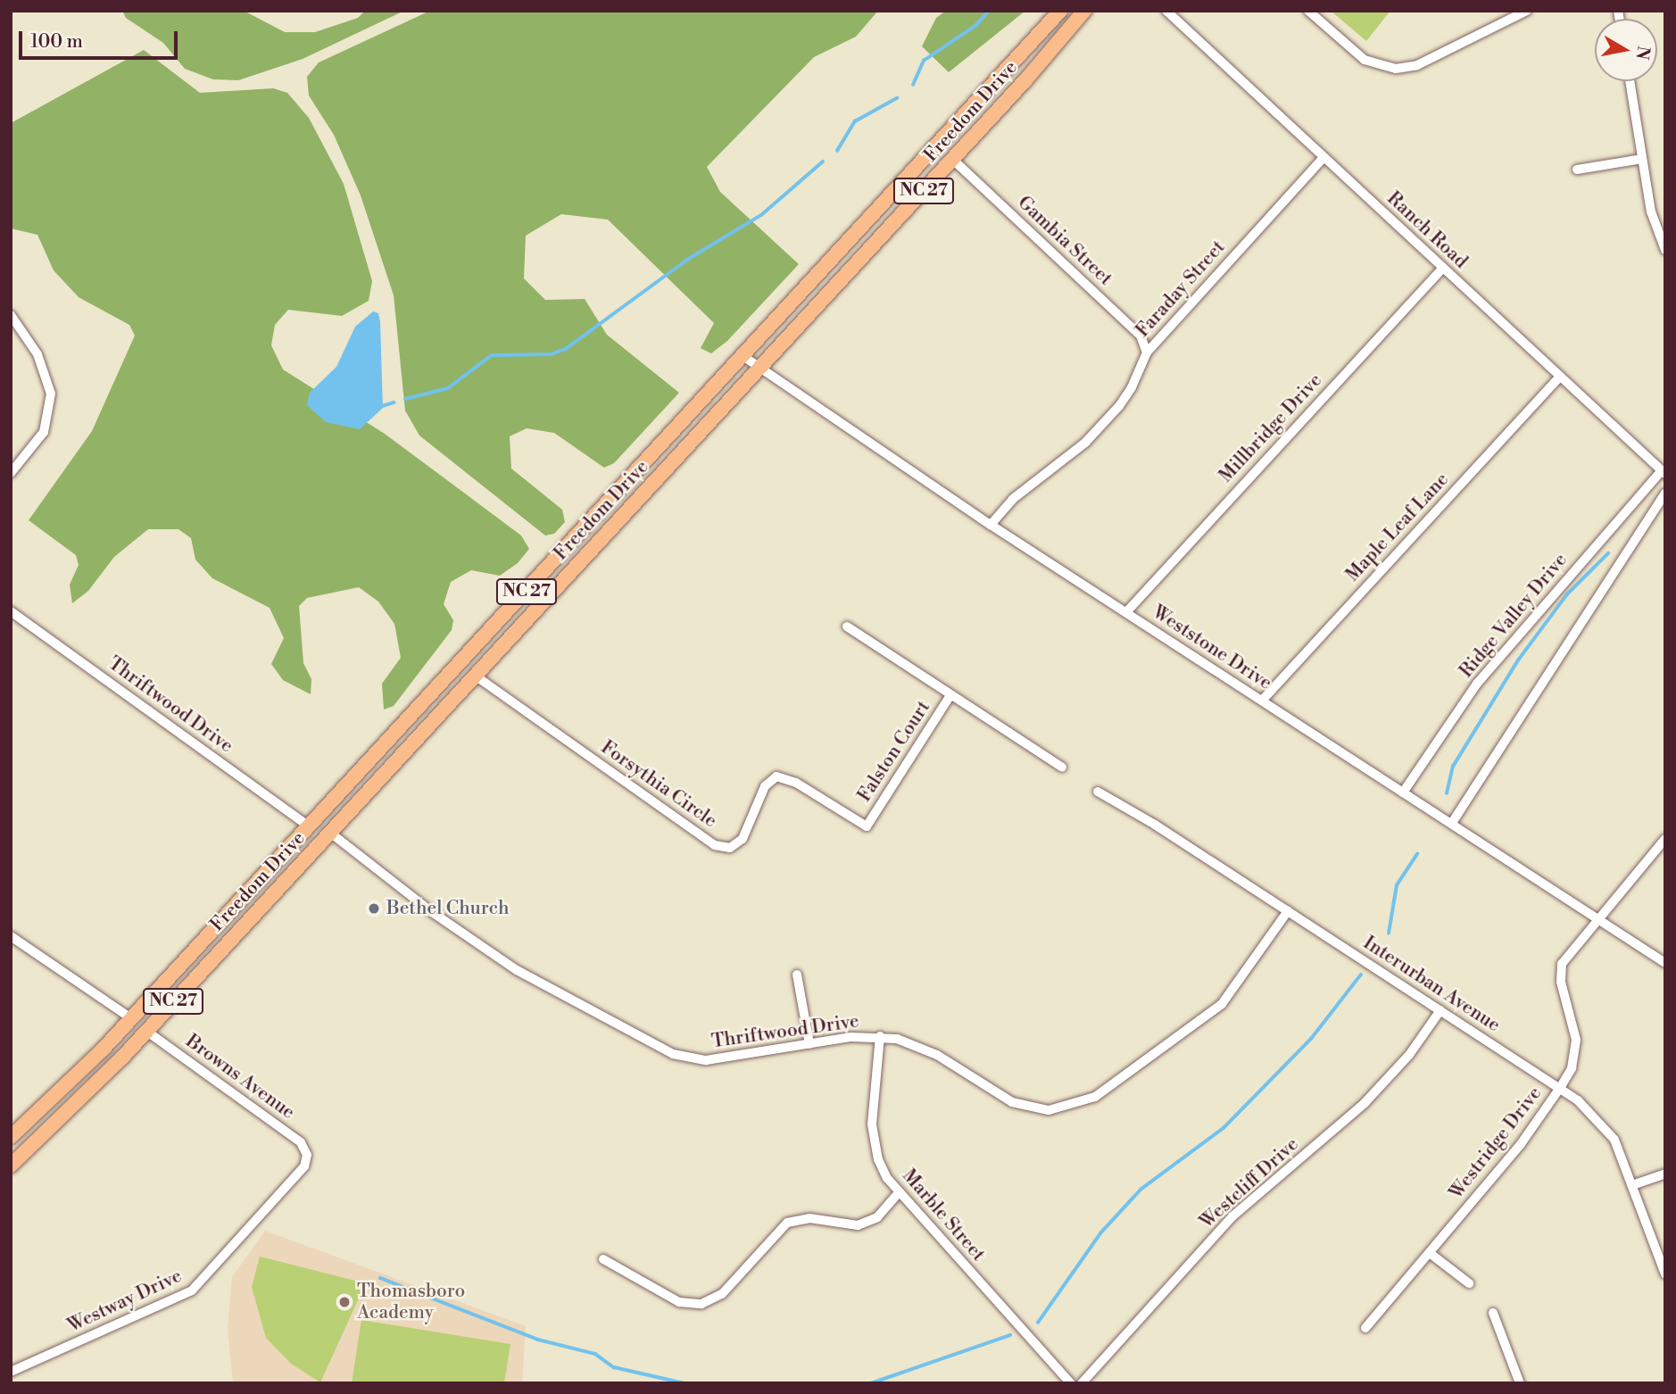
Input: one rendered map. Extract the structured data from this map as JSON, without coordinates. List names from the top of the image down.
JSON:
{
  "streets": {
    "main road": ["Freedom Drive", "NC 27"],
    "street": [
      "Ranch Road",
      "Gambia Street",
      "Faraday Street",
      "Millbridge Drive",
      "Maple Leaf Lane",
      "Ridge Valley Drive",
      "Weststone Drive",
      "Thriftwood Drive",
      "Falston Court",
      "Forsythia Circle",
      "Interurban Avenue",
      "Browns Avenue",
      "Westridge Drive",
      "Westcliff Drive",
      "Marble Street",
      "Westway Drive"
    ]
  },
  "crossings": [
    ["Freedom Drive", "Gambia Street"],
    ["Freedom Drive", "Weststone Drive"],
    ["Freedom Drive", "Thriftwood Drive"],
    ["Freedom Drive", "Forsythia Circle"],
    ["Freedom Drive", "Browns Avenue"],
    ["Ranch Road", "Faraday Street"],
    ["Ranch Road", "Millbridge Drive"],
    ["Ranch Road", "Maple Leaf Lane"],
    ["Ranch Road", "Ridge Valley Drive"],
    ["Gambia Street", "Faraday Street"],
    ["Faraday Street", "Weststone Drive"],
    ["Millbridge Drive", "Weststone Drive"],
    ["Maple Leaf Lane", "Weststone Drive"],
    ["Ridge Valley Drive", "Weststone Drive"],
    ["Weststone Drive", "Westridge Drive"],
    ["Thriftwood Drive", "Interurban Avenue"],
    ["Thriftwood Drive", "Marble Street"],
    ["Falston Court", "Forsythia Circle"],
    ["Interurban Avenue", "Westridge Drive"],
    ["Interurban Avenue", "Westcliff Drive"],
    ["Browns Avenue", "Westway Drive"]
  ],
  "places": ["Bethel Church", "Thomasboro Academy"],
  "scale_bar": "100 m",
  "north": "right"
}
